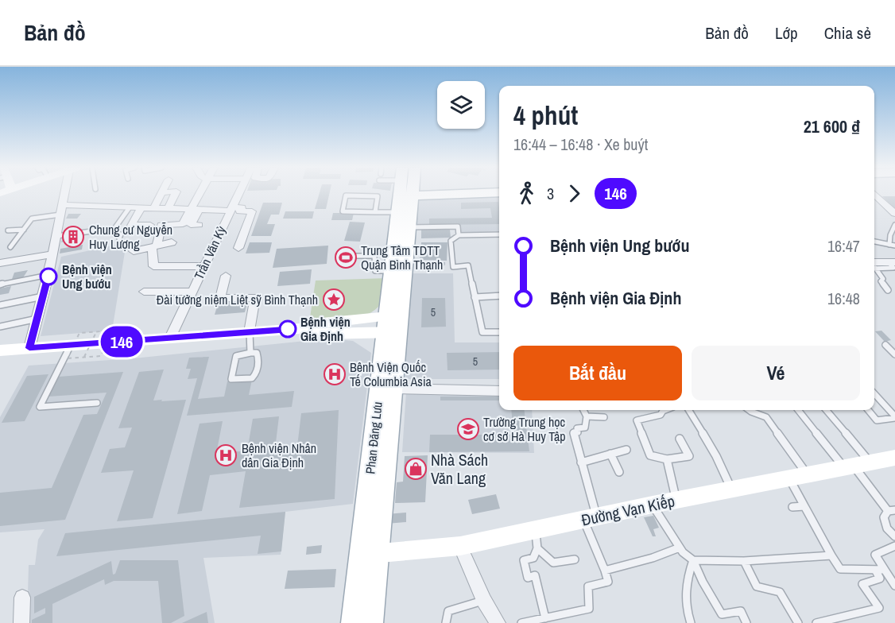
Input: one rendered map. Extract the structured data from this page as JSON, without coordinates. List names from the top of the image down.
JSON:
{
  "streets": {
    "main road": ["Phan Đăng Lưu", "Đường Vạn Kiếp"],
    "street": ["Trần Văn Kỷ"]
  },
  "crossings": [
    ["Phan Đăng Lưu", "Đường Vạn Kiếp"]
  ],
  "places": {
    "building": ["Chung cư Nguyễn Huy Lượng"],
    "sports": ["Trung Tâm TDTT Quận Bình Thạnh"],
    "other": ["Bệnh viện Ung bướu", "Bệnh viện Gia Định"],
    "place": ["Đài tưởng niệm Liệt sỹ Bình Thạnh"],
    "hospital": ["Bệnh Viện Quốc Tế Columbia Asia", "Bệnh viện Nhân dân Gia Định"],
    "school or university": ["Trường Trung học cơ sở Hà Huy Tập"],
    "shop": ["Nhà Sách Văn Lang"]
  },
  "lines": ["bus line 146"],
  "house_numbers": ["5", "5"],
  "page": {
    "header": "Bản đồ",
    "nav": ["Bản đồ", "Lớp", "Chia sẻ"],
    "on_map": "146",
    "heading": ["4 phút", "16:44 – 16:48 · Xe buýt", "21 600 ₫"],
    "legs": ["3", "146"],
    "list": [
      {
        "name": "Bệnh viện Ung bướu",
        "value": "16:47"
      },
      {
        "name": "Bệnh viện Gia Định",
        "value": "16:48"
      }
    ],
    "buttons": ["Bắt đầu", "Vé"]
  }
}
